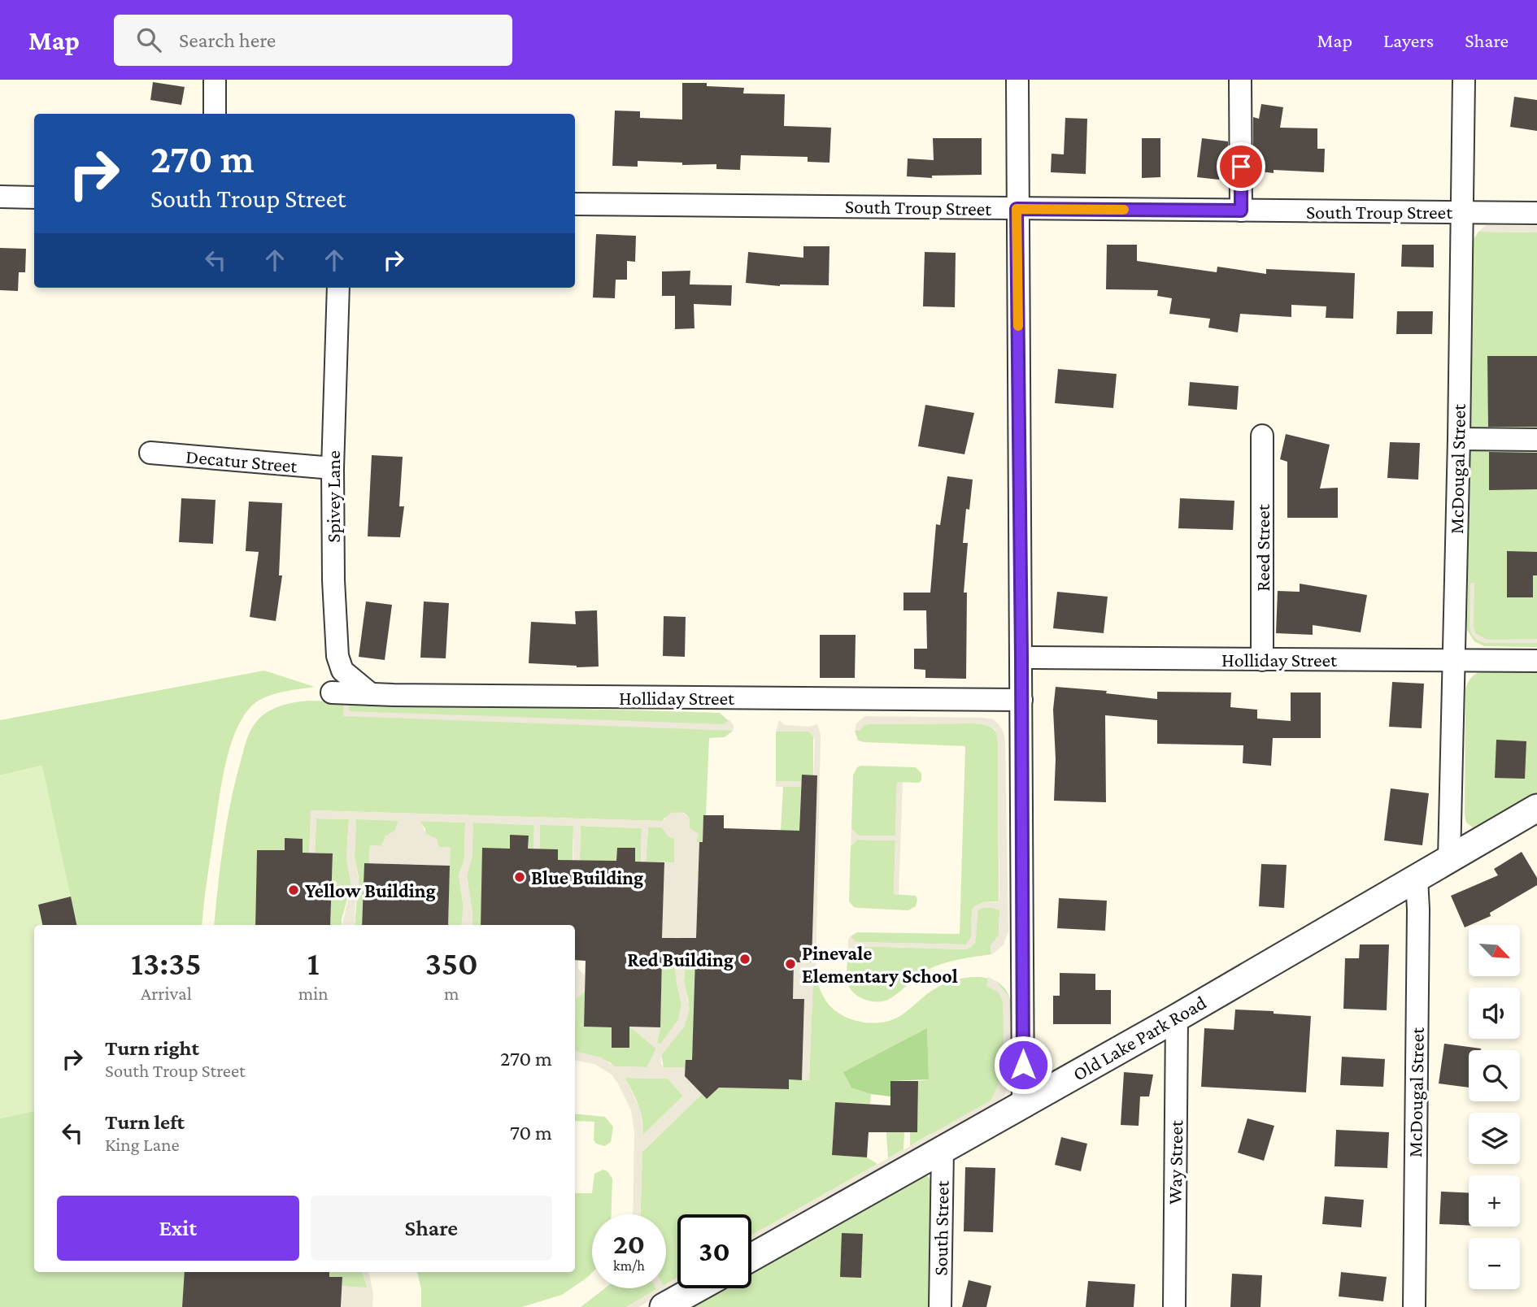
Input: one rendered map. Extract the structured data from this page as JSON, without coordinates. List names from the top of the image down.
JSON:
{
  "streets": {
    "street": [
      "South Troup Street",
      "Decatur Street",
      "McDougal Street",
      "Spivey Lane",
      "Reed Street",
      "Holliday Street",
      "Old Lake Park Road",
      "Way Street",
      "South Street"
    ]
  },
  "crossings": [
    ["South Troup Street", "McDougal Street"],
    ["Decatur Street", "Spivey Lane"],
    ["McDougal Street", "Holliday Street"],
    ["McDougal Street", "Old Lake Park Road"],
    ["Spivey Lane", "Holliday Street"],
    ["Reed Street", "Holliday Street"],
    ["Old Lake Park Road", "Way Street"],
    ["Old Lake Park Road", "South Street"]
  ],
  "places": [
    "Blue Building",
    "Yellow Building",
    "Red Building",
    "Pinevale Elementary School"
  ],
  "north": "bottom right",
  "page": {
    "header": "Map",
    "search": "Search here",
    "nav": ["Map", "Layers", "Share"],
    "turn": ["270 m", "South Troup Street"],
    "map_buttons": ["+", "−"],
    "eta": [
      "13:35",
      "Arrival",
      "1",
      "min",
      "350",
      "m"
    ],
    "list": [
      {
        "name": "Turn right",
        "note": "South Troup Street",
        "value": "270 m"
      },
      {
        "name": "Turn left",
        "note": "King Lane",
        "value": "70 m"
      }
    ],
    "buttons": ["Exit", "Share"],
    "speed": "20 km/h",
    "limit": "30"
  }
}
